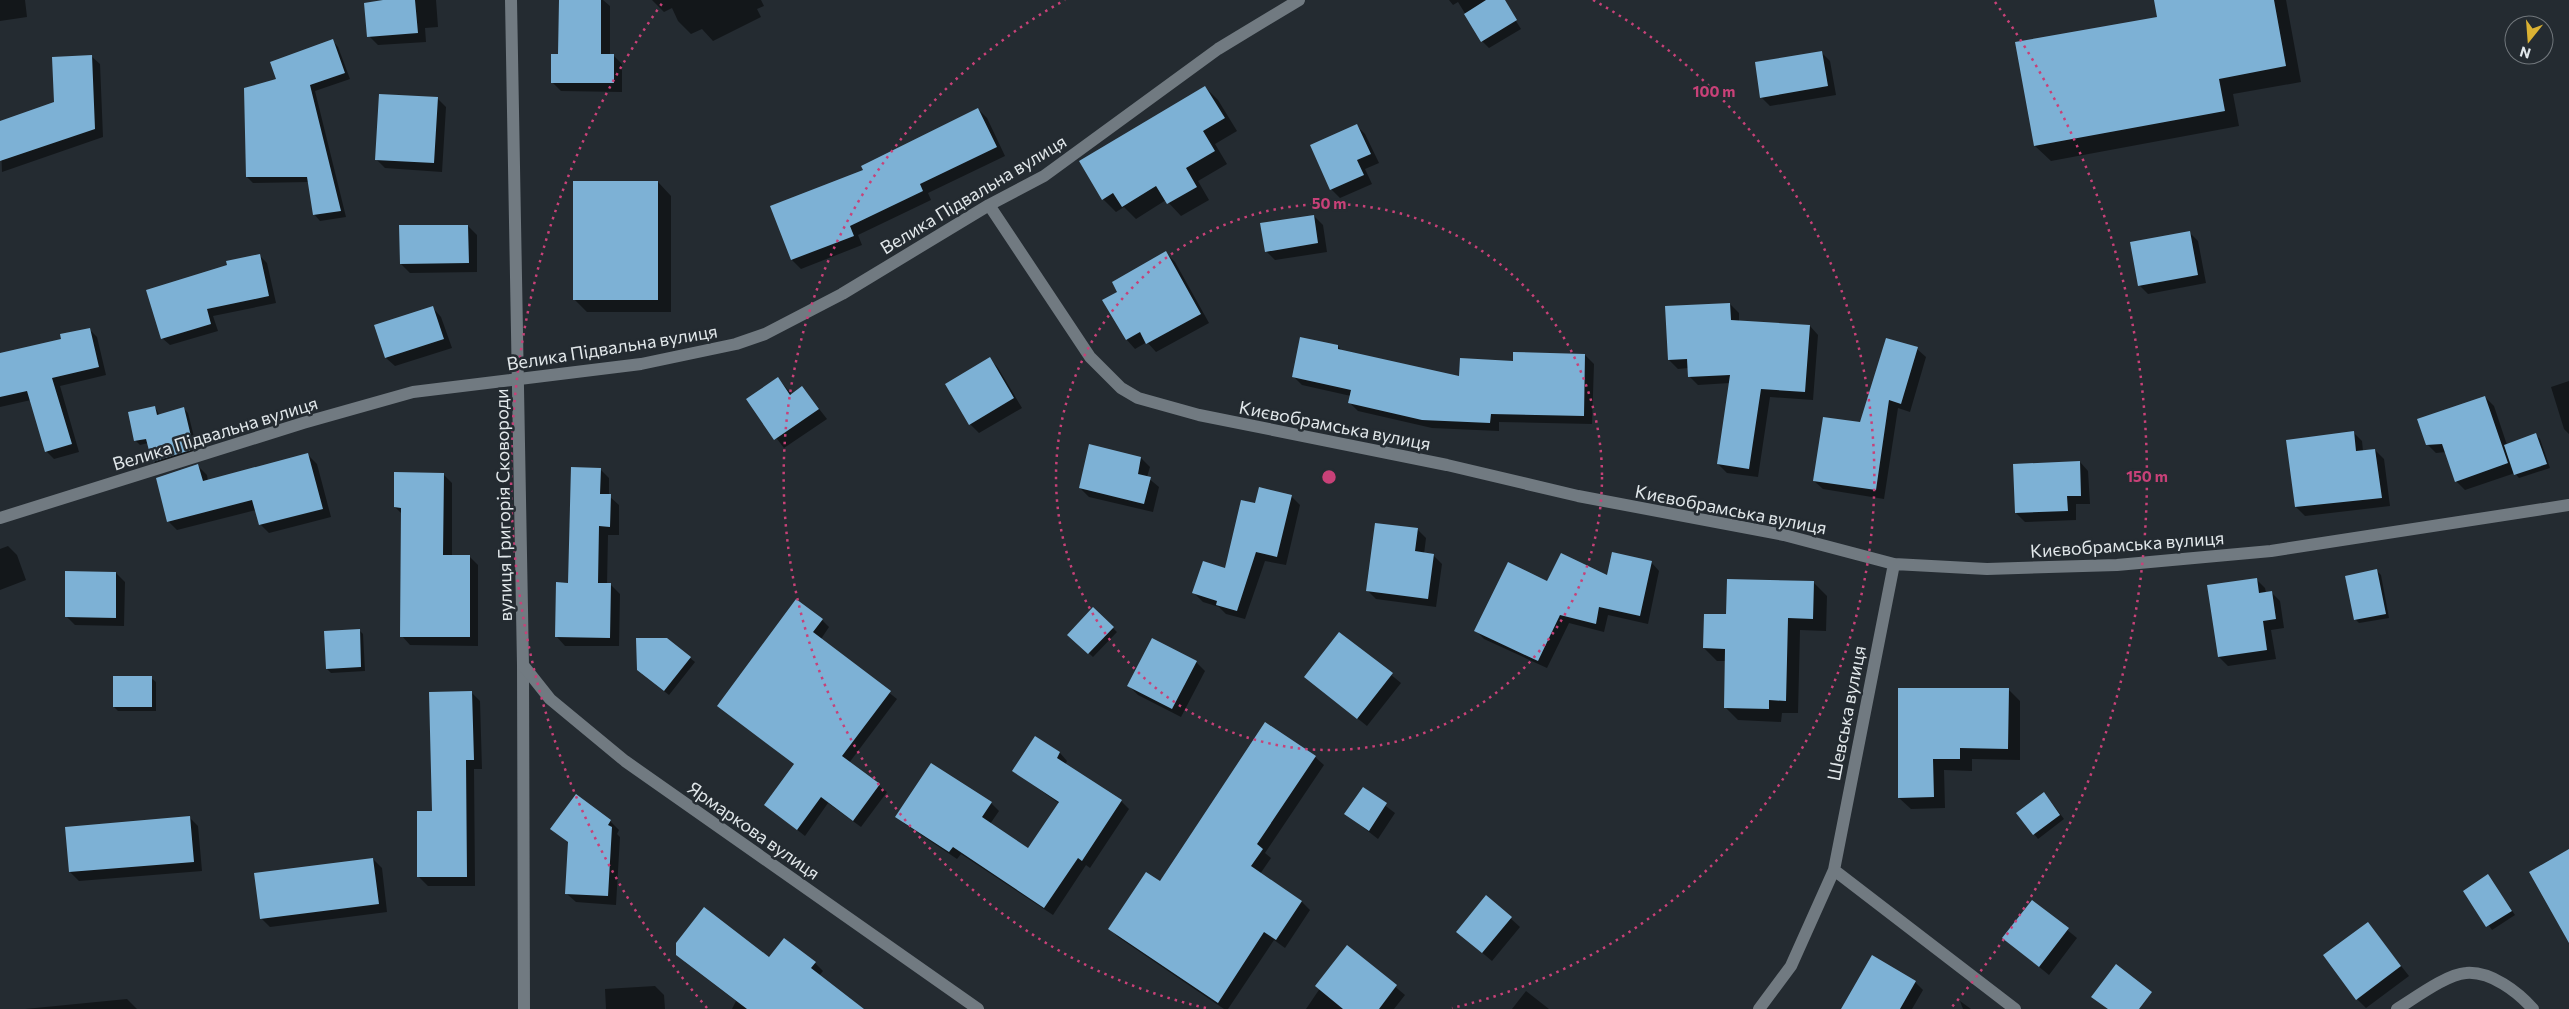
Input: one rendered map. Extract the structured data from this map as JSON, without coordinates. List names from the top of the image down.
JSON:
{
  "streets": {
    "street": [
      "Велика Підвальна вулиця",
      "Києвобрамська вулиця",
      "вулиця Григорія Сковороди",
      "Шевська вулиця",
      "Ярмаркова вулиця"
    ]
  },
  "crossings": [
    ["Велика Підвальна вулиця", "Києвобрамська вулиця"],
    ["Велика Підвальна вулиця", "вулиця Григорія Сковороди"],
    ["Києвобрамська вулиця", "Шевська вулиця"],
    ["вулиця Григорія Сковороди", "Ярмаркова вулиця"]
  ],
  "north": "bottom",
  "rings": ["100 m", "50 m", "150 m"]
}
